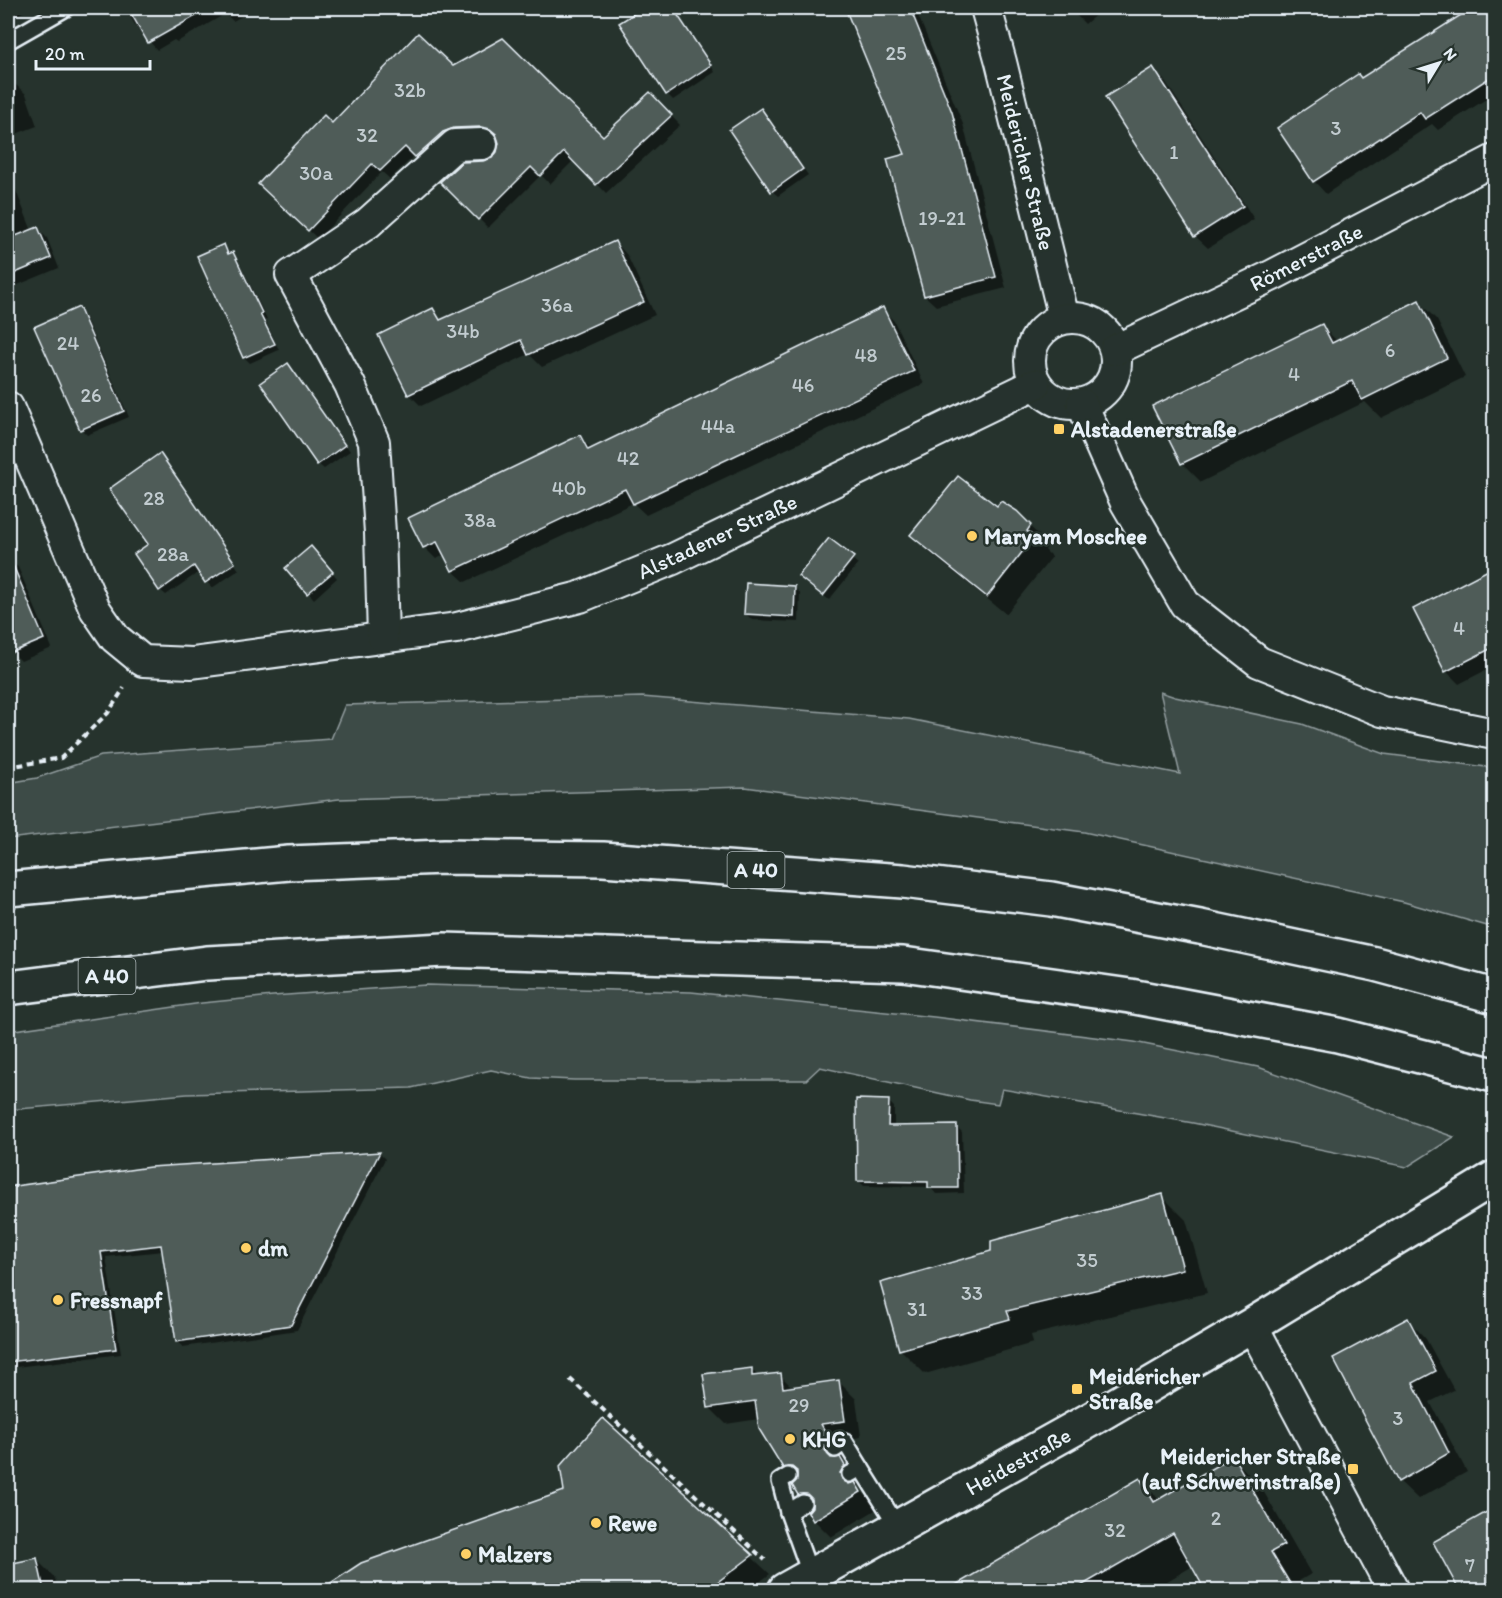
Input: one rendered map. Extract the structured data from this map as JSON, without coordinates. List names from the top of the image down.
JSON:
{
  "streets": {
    "main road": ["A 40", "Heidestraße"],
    "street": ["Meidericher Straße", "Römerstraße", "Alstadener Straße"]
  },
  "crossings": [
    ["Meidericher Straße", "Römerstraße"],
    ["Meidericher Straße", "Alstadener Straße"],
    ["Römerstraße", "Alstadener Straße"]
  ],
  "places": {
    "transit": ["Alstadenerstraße", "Meidericher Straße", "Meidericher Straße (auf Schwerinstraße)"],
    "other": [
      "Maryam Moschee",
      "dm",
      "Fressnapf",
      "KHG",
      "Rewe",
      "Malzers"
    ]
  },
  "house_numbers": [
    "25",
    "32b",
    "3",
    "32",
    "1",
    "30a",
    "19-21",
    "36a",
    "34b",
    "24",
    "6",
    "48",
    "4",
    "46",
    "26",
    "44a",
    "42",
    "40b",
    "28",
    "38a",
    "28a",
    "4",
    "35",
    "33",
    "31",
    "29",
    "3",
    "2",
    "32",
    "7"
  ],
  "scale_bar": "20 m",
  "north": "top right"
}
